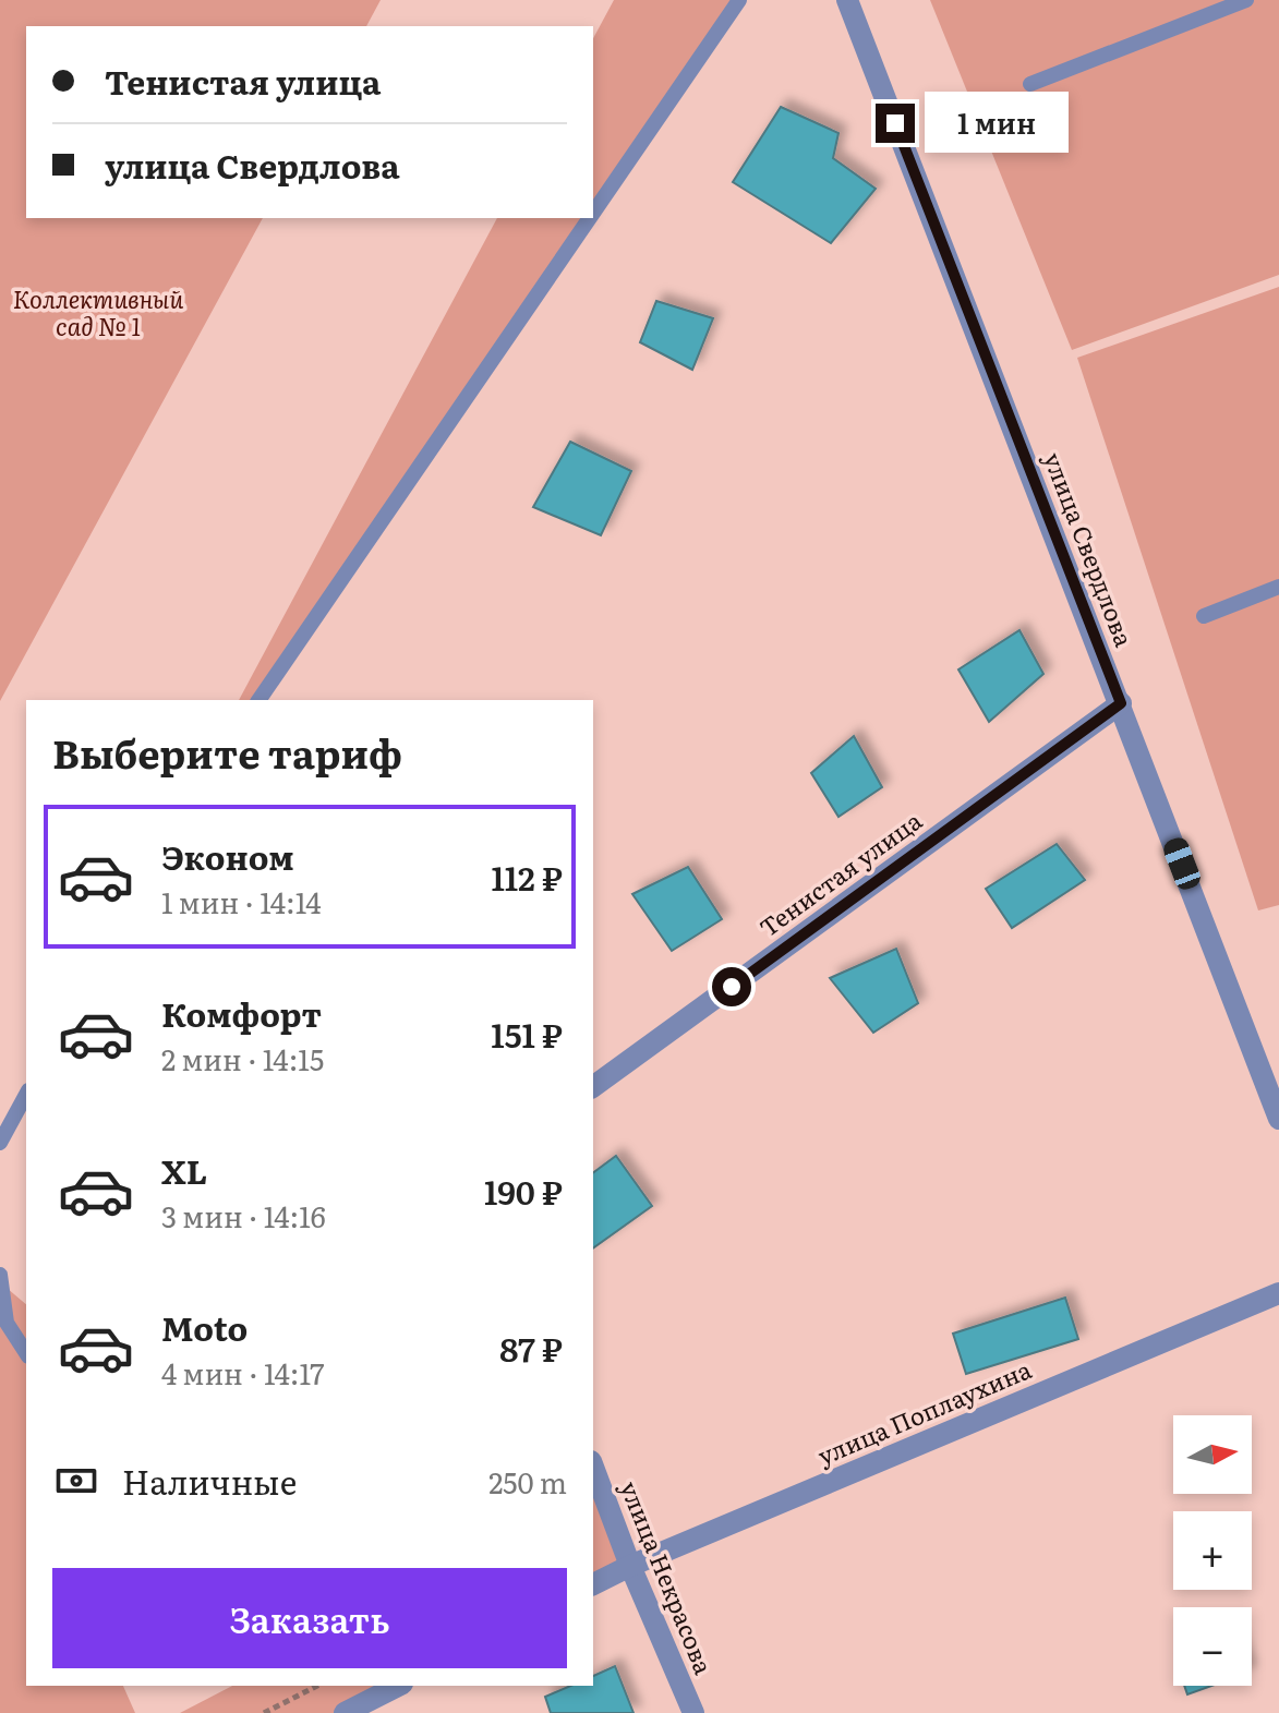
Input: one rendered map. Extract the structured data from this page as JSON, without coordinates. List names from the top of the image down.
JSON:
{
  "streets": {
    "street": [
      "улица Свердлова",
      "Тенистая улица",
      "улица Поплаухина",
      "улица Некрасова"
    ]
  },
  "crossings": [
    ["улица Свердлова", "Тенистая улица"],
    ["улица Поплаухина", "улица Некрасова"]
  ],
  "parks": ["Коллективный сад № 1"],
  "north": "right",
  "page": {
    "banner": ["Тенистая улица", "улица Свердлова"],
    "bubble": "1 мин",
    "heading": "Выберите тариф",
    "list": [
      {
        "name": "Эконом",
        "note": "1 мин · 14:14",
        "value": "112 ₽"
      },
      {
        "name": "Комфорт",
        "note": "2 мин · 14:15",
        "value": "151 ₽"
      },
      {
        "name": "XL",
        "note": "3 мин · 14:16",
        "value": "190 ₽"
      },
      {
        "name": "Moto",
        "note": "4 мин · 14:17",
        "value": "87 ₽"
      }
    ],
    "map_buttons": ["+", "−"],
    "pay": ["Наличные", "250 m"],
    "buttons": "Заказать"
  }
}
